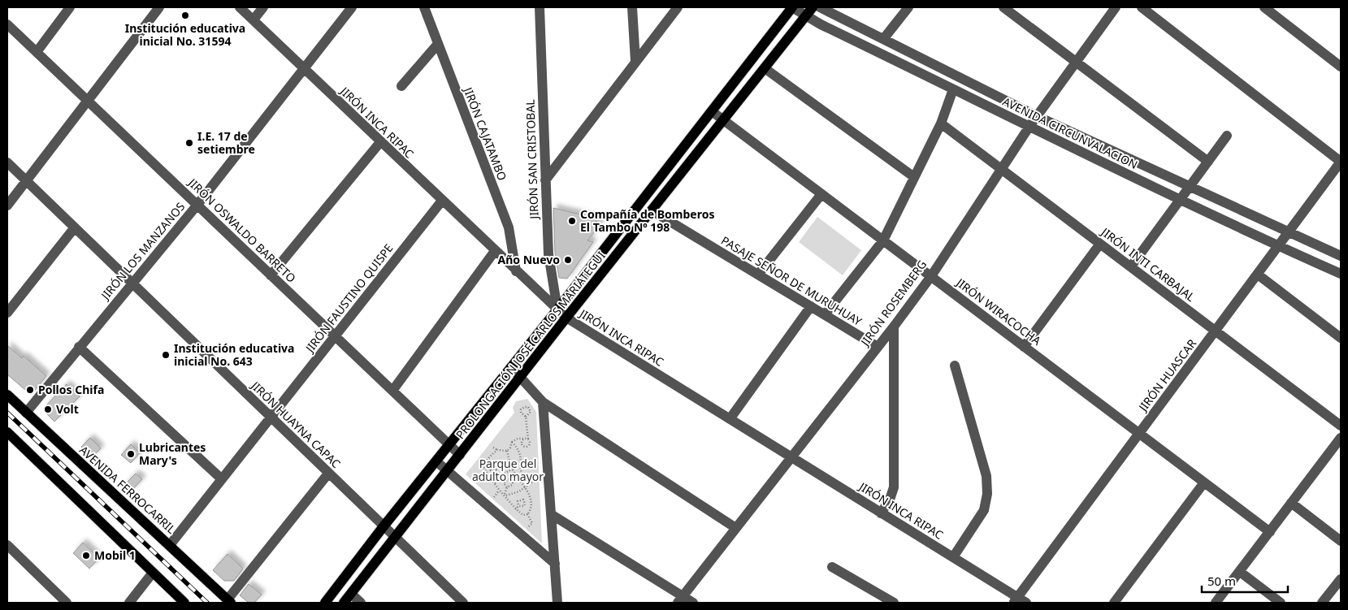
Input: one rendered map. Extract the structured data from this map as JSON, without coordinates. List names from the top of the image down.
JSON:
{
  "streets": {
    "main road": ["PROLONGACIÓN JOSÉ CARLOS MARIÁTEGUI", "AVENIDA FERROCARRIL"],
    "street": [
      "JIRÓN INCA RIPAC",
      "AVENIDA CIRCUNVALACION",
      "JIRÓN CAJATAMBO",
      "JIRÓN SAN CRISTOBAL",
      "JIRÓN OSWALDO BARRETO",
      "JIRÓN LOS MANZANOS",
      "JIRÓN INTI CARBAJAL",
      "PASAJE SEÑOR DE MURUHUAY",
      "JIRÓN FAUSTINO QUISPE",
      "JIRÓN ROSEMBERG",
      "JIRÓN WIRACOCHA",
      "JIRÓN HUASCAR",
      "JIRÓN HUAYNA CAPAC"
    ]
  },
  "crossings": [
    ["JIRÓN INCA RIPAC", "JIRÓN CAJATAMBO"],
    ["JIRÓN INCA RIPAC", "JIRÓN SAN CRISTOBAL"],
    ["JIRÓN INCA RIPAC", "JIRÓN LOS MANZANOS"],
    ["JIRÓN INCA RIPAC", "JIRÓN FAUSTINO QUISPE"],
    ["JIRÓN INCA RIPAC", "JIRÓN ROSEMBERG"],
    ["JIRÓN INCA RIPAC", "PROLONGACIÓN JOSÉ CARLOS MARIÁTEGUI"],
    ["JIRÓN INCA RIPAC", "JIRÓN HUASCAR"],
    ["AVENIDA CIRCUNVALACION", "JIRÓN ROSEMBERG"],
    ["AVENIDA CIRCUNVALACION", "PROLONGACIÓN JOSÉ CARLOS MARIÁTEGUI"],
    ["AVENIDA CIRCUNVALACION", "JIRÓN HUASCAR"],
    ["JIRÓN SAN CRISTOBAL", "PROLONGACIÓN JOSÉ CARLOS MARIÁTEGUI"],
    ["JIRÓN OSWALDO BARRETO", "JIRÓN LOS MANZANOS"],
    ["JIRÓN OSWALDO BARRETO", "JIRÓN FAUSTINO QUISPE"],
    ["JIRÓN OSWALDO BARRETO", "PROLONGACIÓN JOSÉ CARLOS MARIÁTEGUI"],
    ["JIRÓN LOS MANZANOS", "JIRÓN HUAYNA CAPAC"],
    ["JIRÓN LOS MANZANOS", "AVENIDA FERROCARRIL"],
    ["JIRÓN INTI CARBAJAL", "JIRÓN ROSEMBERG"],
    ["JIRÓN INTI CARBAJAL", "JIRÓN HUASCAR"],
    ["PASAJE SEÑOR DE MURUHUAY", "JIRÓN ROSEMBERG"],
    ["PASAJE SEÑOR DE MURUHUAY", "PROLONGACIÓN JOSÉ CARLOS MARIÁTEGUI"],
    ["JIRÓN FAUSTINO QUISPE", "JIRÓN HUAYNA CAPAC"],
    ["JIRÓN FAUSTINO QUISPE", "AVENIDA FERROCARRIL"],
    ["JIRÓN ROSEMBERG", "JIRÓN WIRACOCHA"],
    ["JIRÓN WIRACOCHA", "PROLONGACIÓN JOSÉ CARLOS MARIÁTEGUI"],
    ["JIRÓN WIRACOCHA", "JIRÓN HUASCAR"],
    ["PROLONGACIÓN JOSÉ CARLOS MARIÁTEGUI", "JIRÓN HUAYNA CAPAC"]
  ],
  "parks": ["Parque del adulto mayor"],
  "places": [
    "Institución educativa inicial No. 31594",
    "I.E. 17 de setiembre",
    "Compañía de Bomberos El Tambo Nº 198",
    "Año Nuevo",
    "Institución educativa inicial No. 643",
    "Pollos Chifa",
    "Volt",
    "Lubricantes Mary's",
    "Mobil 1"
  ],
  "scale_bar": "50 m"
}
